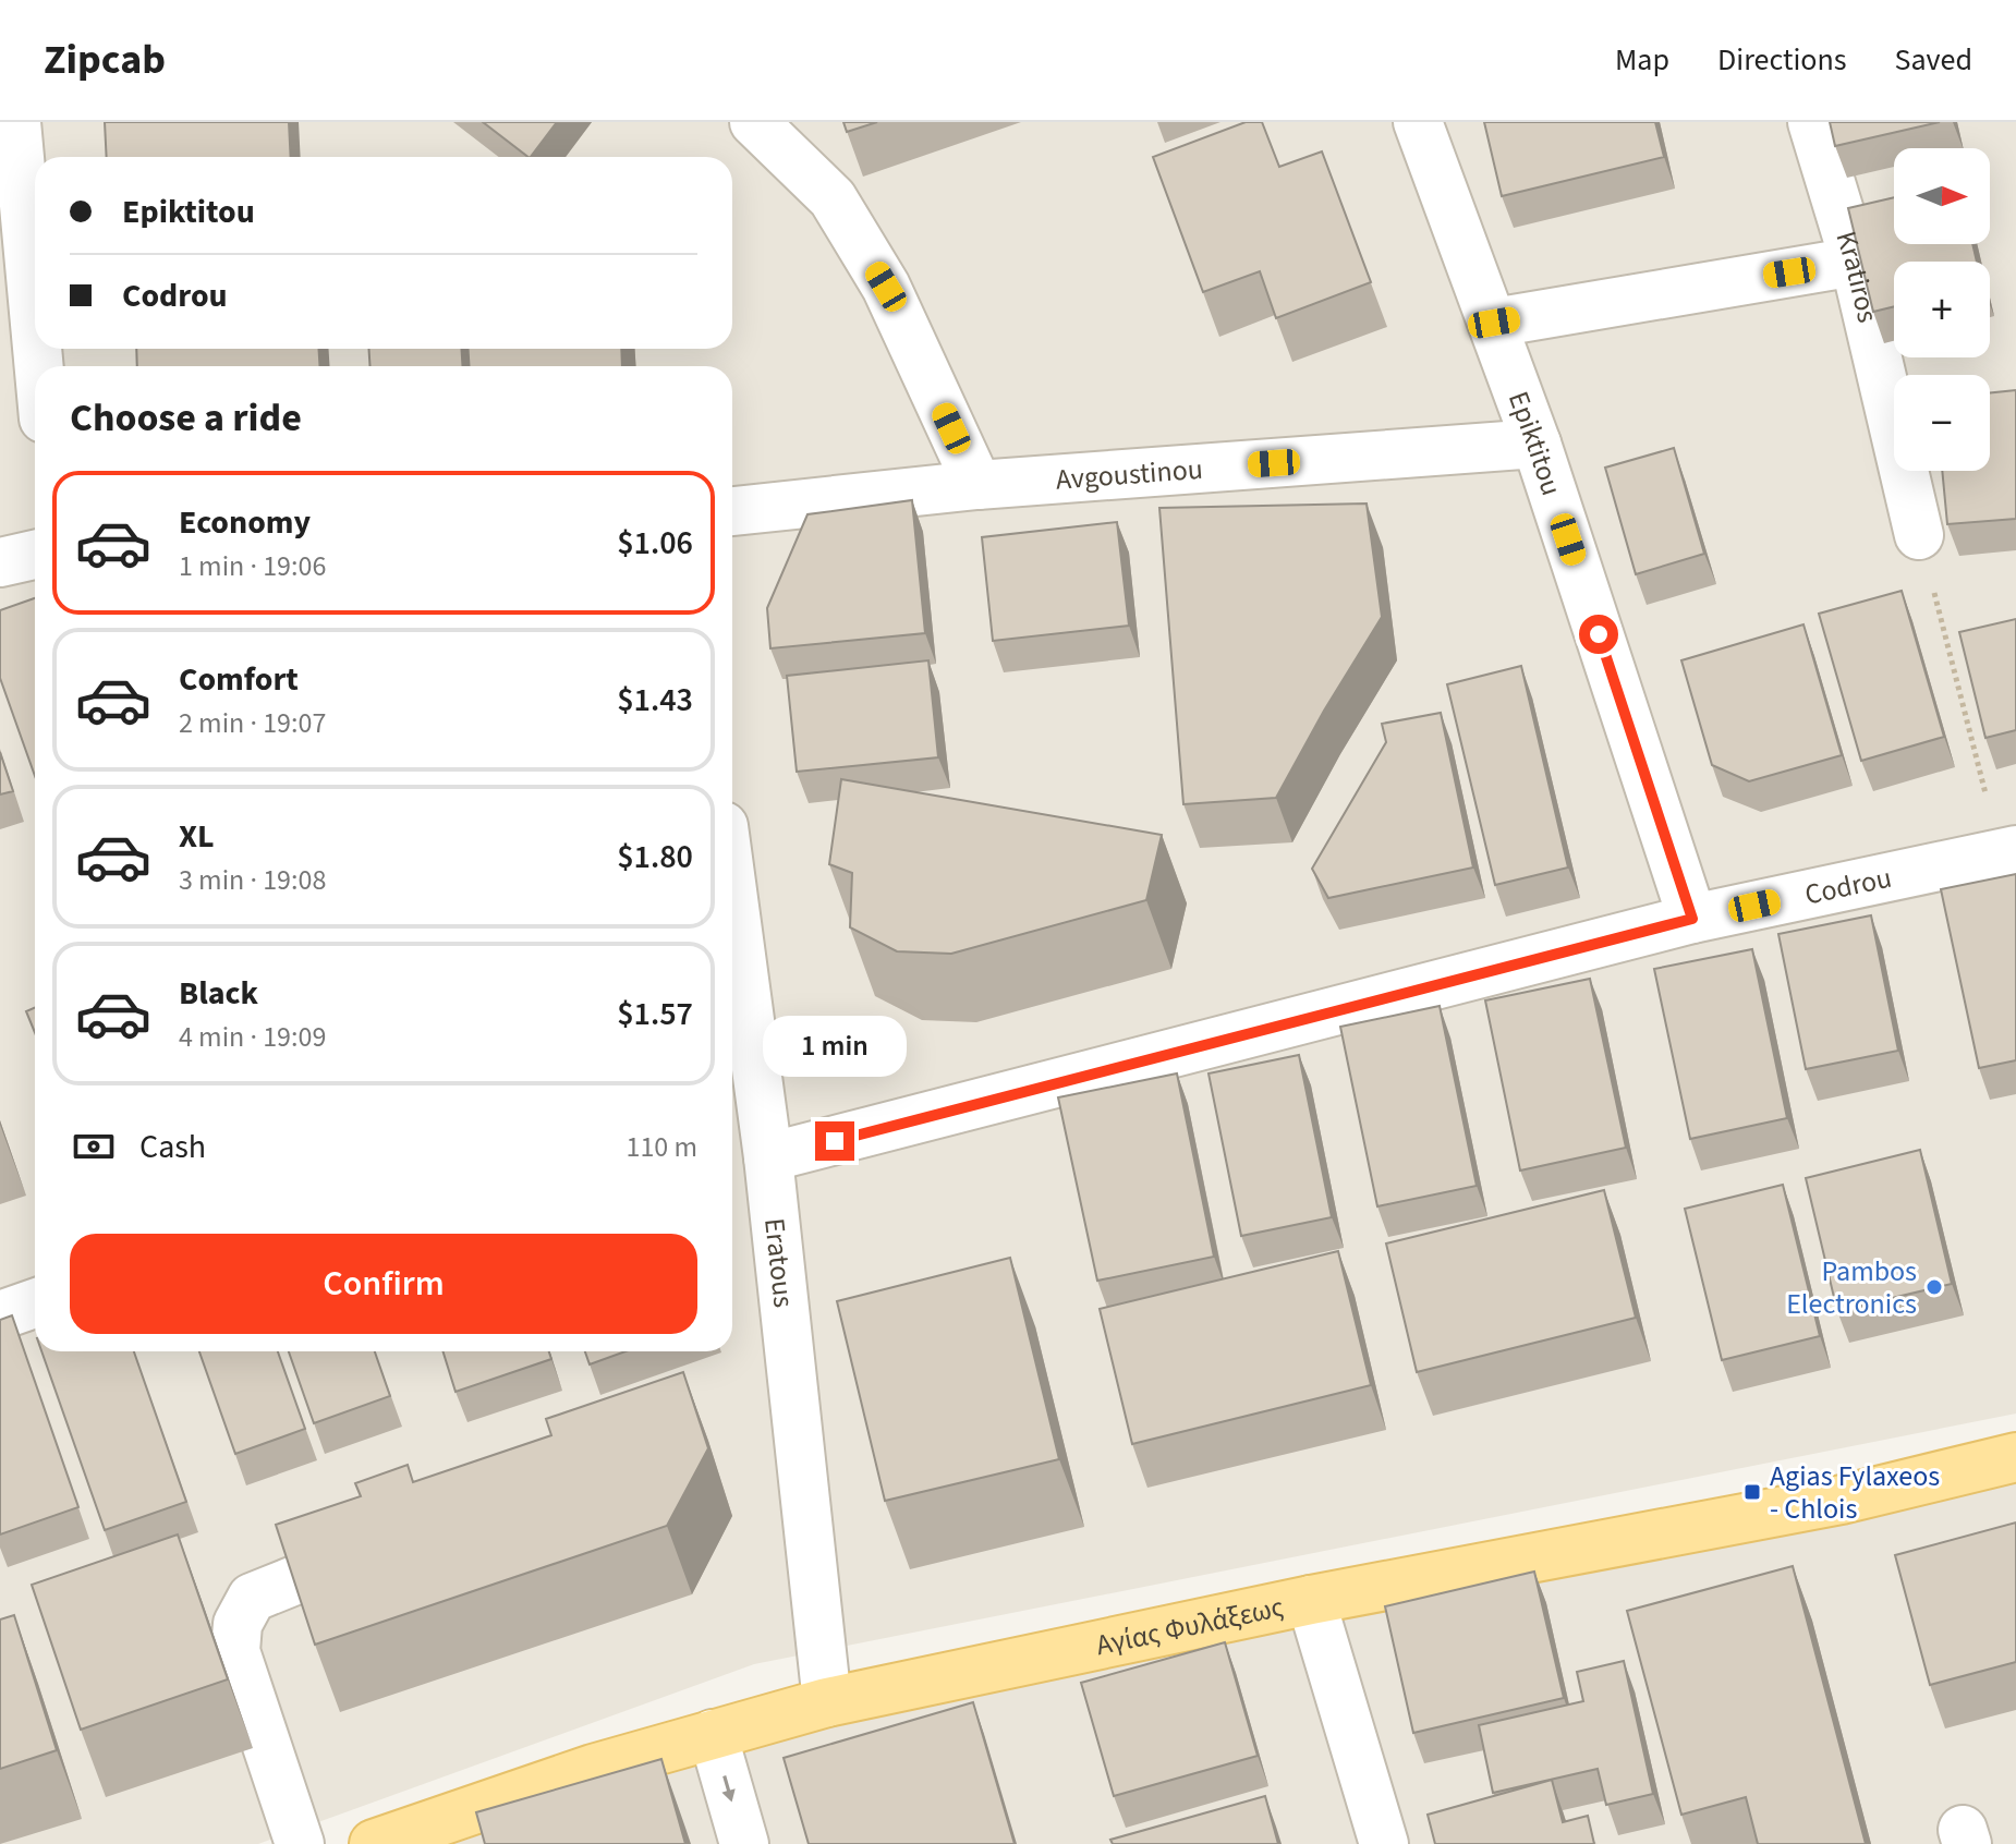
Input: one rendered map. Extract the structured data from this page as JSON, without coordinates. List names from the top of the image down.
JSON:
{
  "streets": {
    "main road": ["Αγίας Φυλάξεως"],
    "street": [
      "Kratiros",
      "Epiktitou",
      "Avgoustinou",
      "Codrou",
      "Eratous"
    ]
  },
  "crossings": [
    ["Epiktitou", "Avgoustinou"],
    ["Epiktitou", "Codrou"],
    ["Codrou", "Eratous"],
    ["Eratous", "Αγίας Φυλάξεως"]
  ],
  "places": {
    "other": ["Pambos Electronics"],
    "transit": ["Agias Fylaxeos - Chlois"]
  },
  "north": "right",
  "page": {
    "header": "Zipcab",
    "nav": ["Map", "Directions", "Saved"],
    "map_buttons": ["+", "−"],
    "banner": ["Epiktitou", "Codrou"],
    "heading": "Choose a ride",
    "list": [
      {
        "name": "Economy",
        "note": "1 min · 19:06",
        "value": "$1.06"
      },
      {
        "name": "Comfort",
        "note": "2 min · 19:07",
        "value": "$1.43"
      },
      {
        "name": "XL",
        "note": "3 min · 19:08",
        "value": "$1.80"
      },
      {
        "name": "Black",
        "note": "4 min · 19:09",
        "value": "$1.57"
      }
    ],
    "bubble": "1 min",
    "pay": ["Cash", "110 m"],
    "buttons": "Confirm"
  }
}
